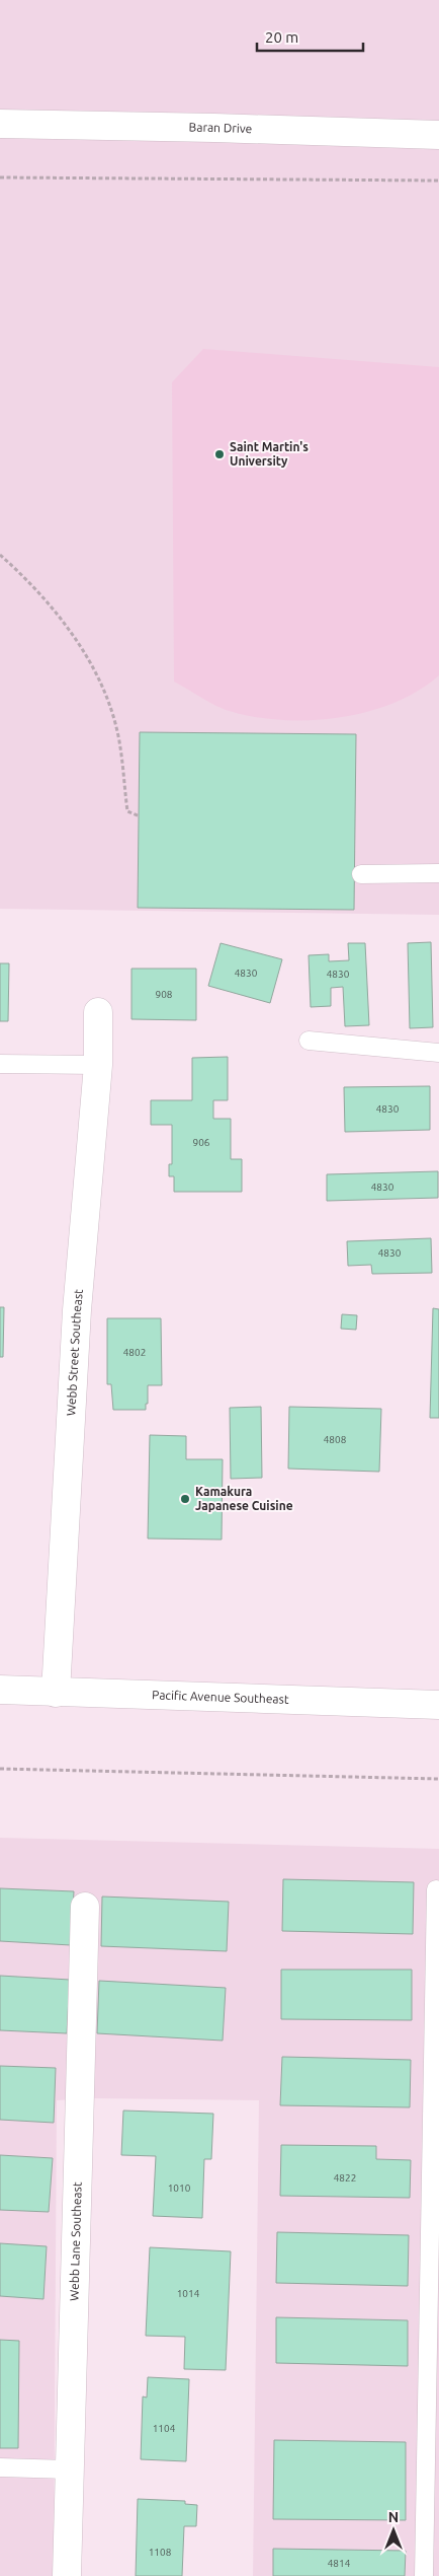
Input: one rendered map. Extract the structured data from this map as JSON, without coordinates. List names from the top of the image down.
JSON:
{
  "streets": {
    "street": [
      "Baran Drive",
      "Webb Street Southeast",
      "Pacific Avenue Southeast",
      "Webb Lane Southeast"
    ]
  },
  "crossings": [
    ["Webb Street Southeast", "Pacific Avenue Southeast"]
  ],
  "places": ["Saint Martin's University", "Kamakura Japanese Cuisine"],
  "house_numbers": [
    "4830",
    "4830",
    "908",
    "4830",
    "906",
    "4830",
    "4830",
    "4802",
    "4808",
    "4822",
    "1010",
    "1014",
    "1104",
    "1108",
    "4814"
  ],
  "scale_bar": "20 m",
  "north": "top"
}
